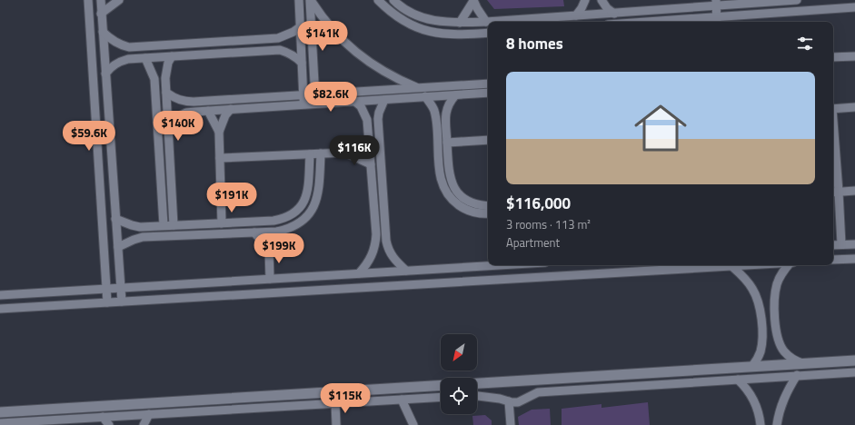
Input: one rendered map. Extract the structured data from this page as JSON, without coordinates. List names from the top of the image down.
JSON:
{
  "north": "bottom left",
  "page": {
    "price": [
      "$141K",
      "$82.6K",
      "$140K",
      "$59.6K",
      "$116K",
      "$191K",
      "$199K",
      "$115K"
    ],
    "heading": "8 homes",
    "list": [
      {
        "name": "$116,000",
        "note": "3 rooms · 113 m² · Apartment"
      }
    ]
  }
}
